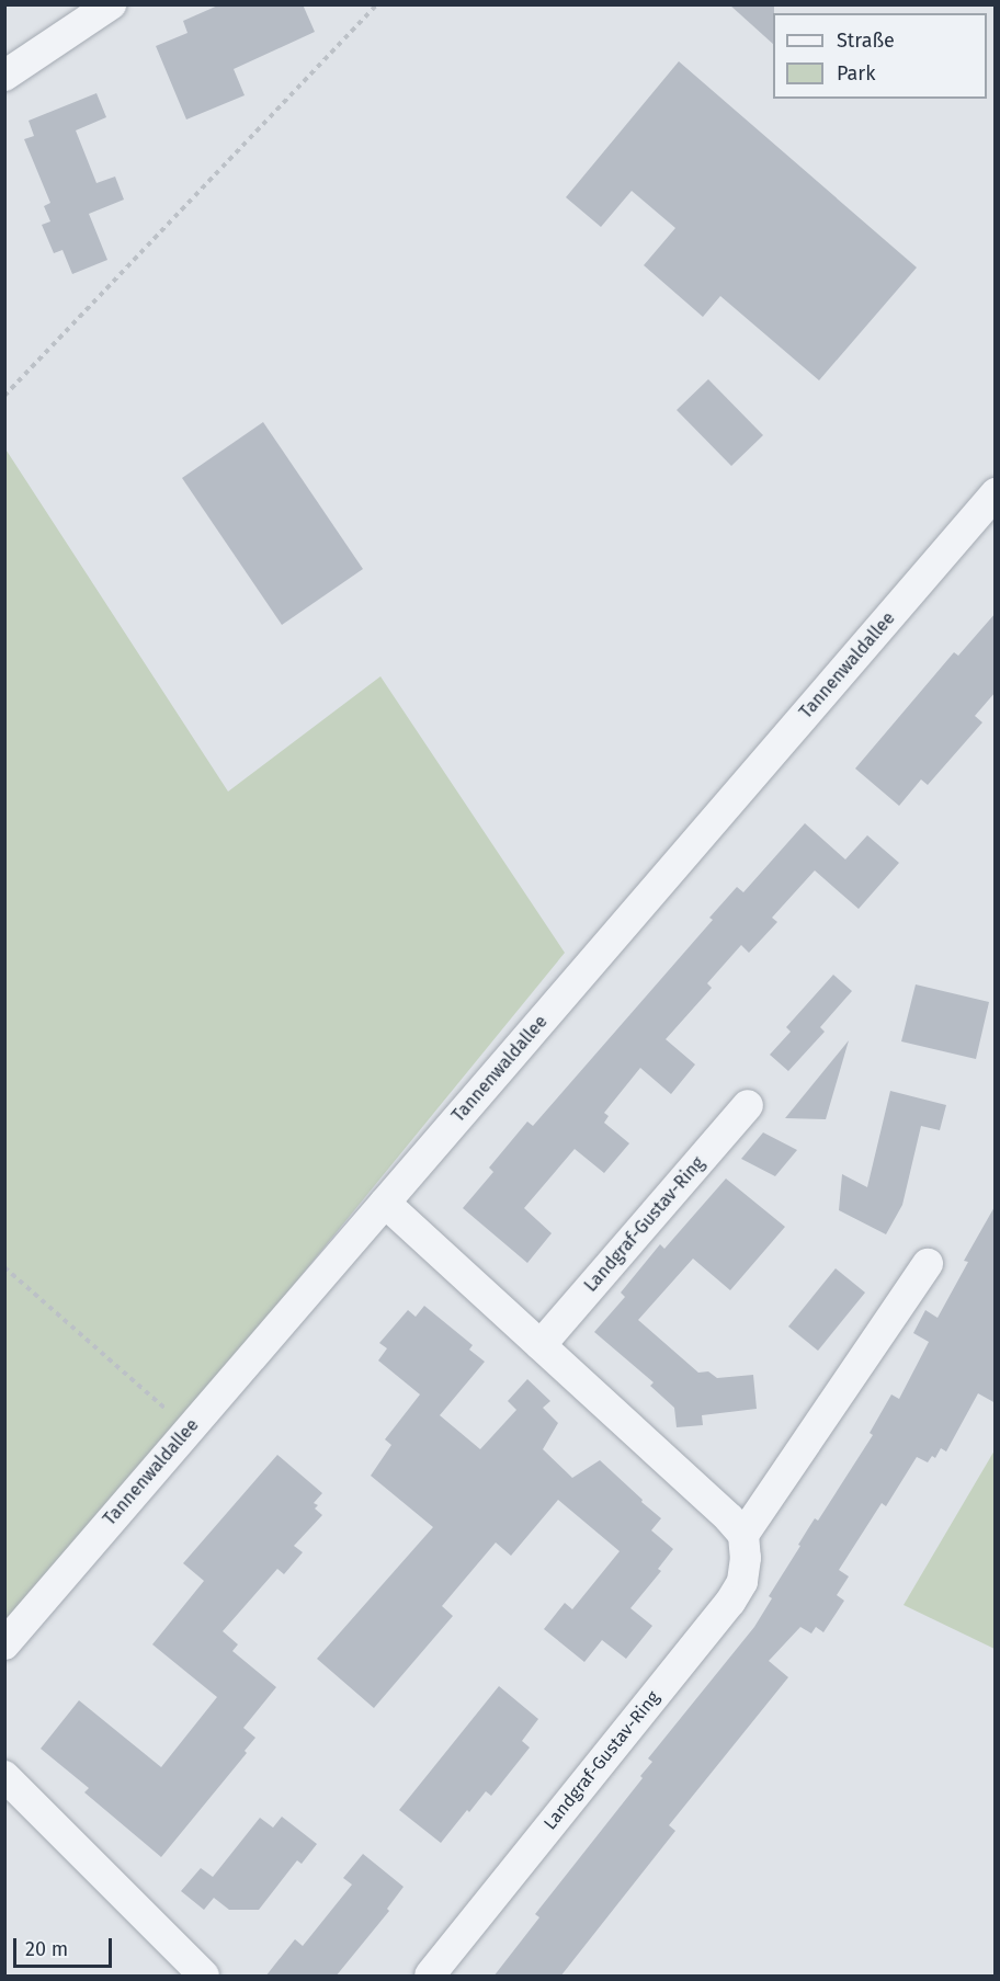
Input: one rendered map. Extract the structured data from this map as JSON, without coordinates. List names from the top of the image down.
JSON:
{
  "streets": {
    "street": ["Tannenwaldallee", "Landgraf-Gustav-Ring"]
  },
  "legend": ["Straße", "Park"],
  "scale_bar": "20 m"
}
